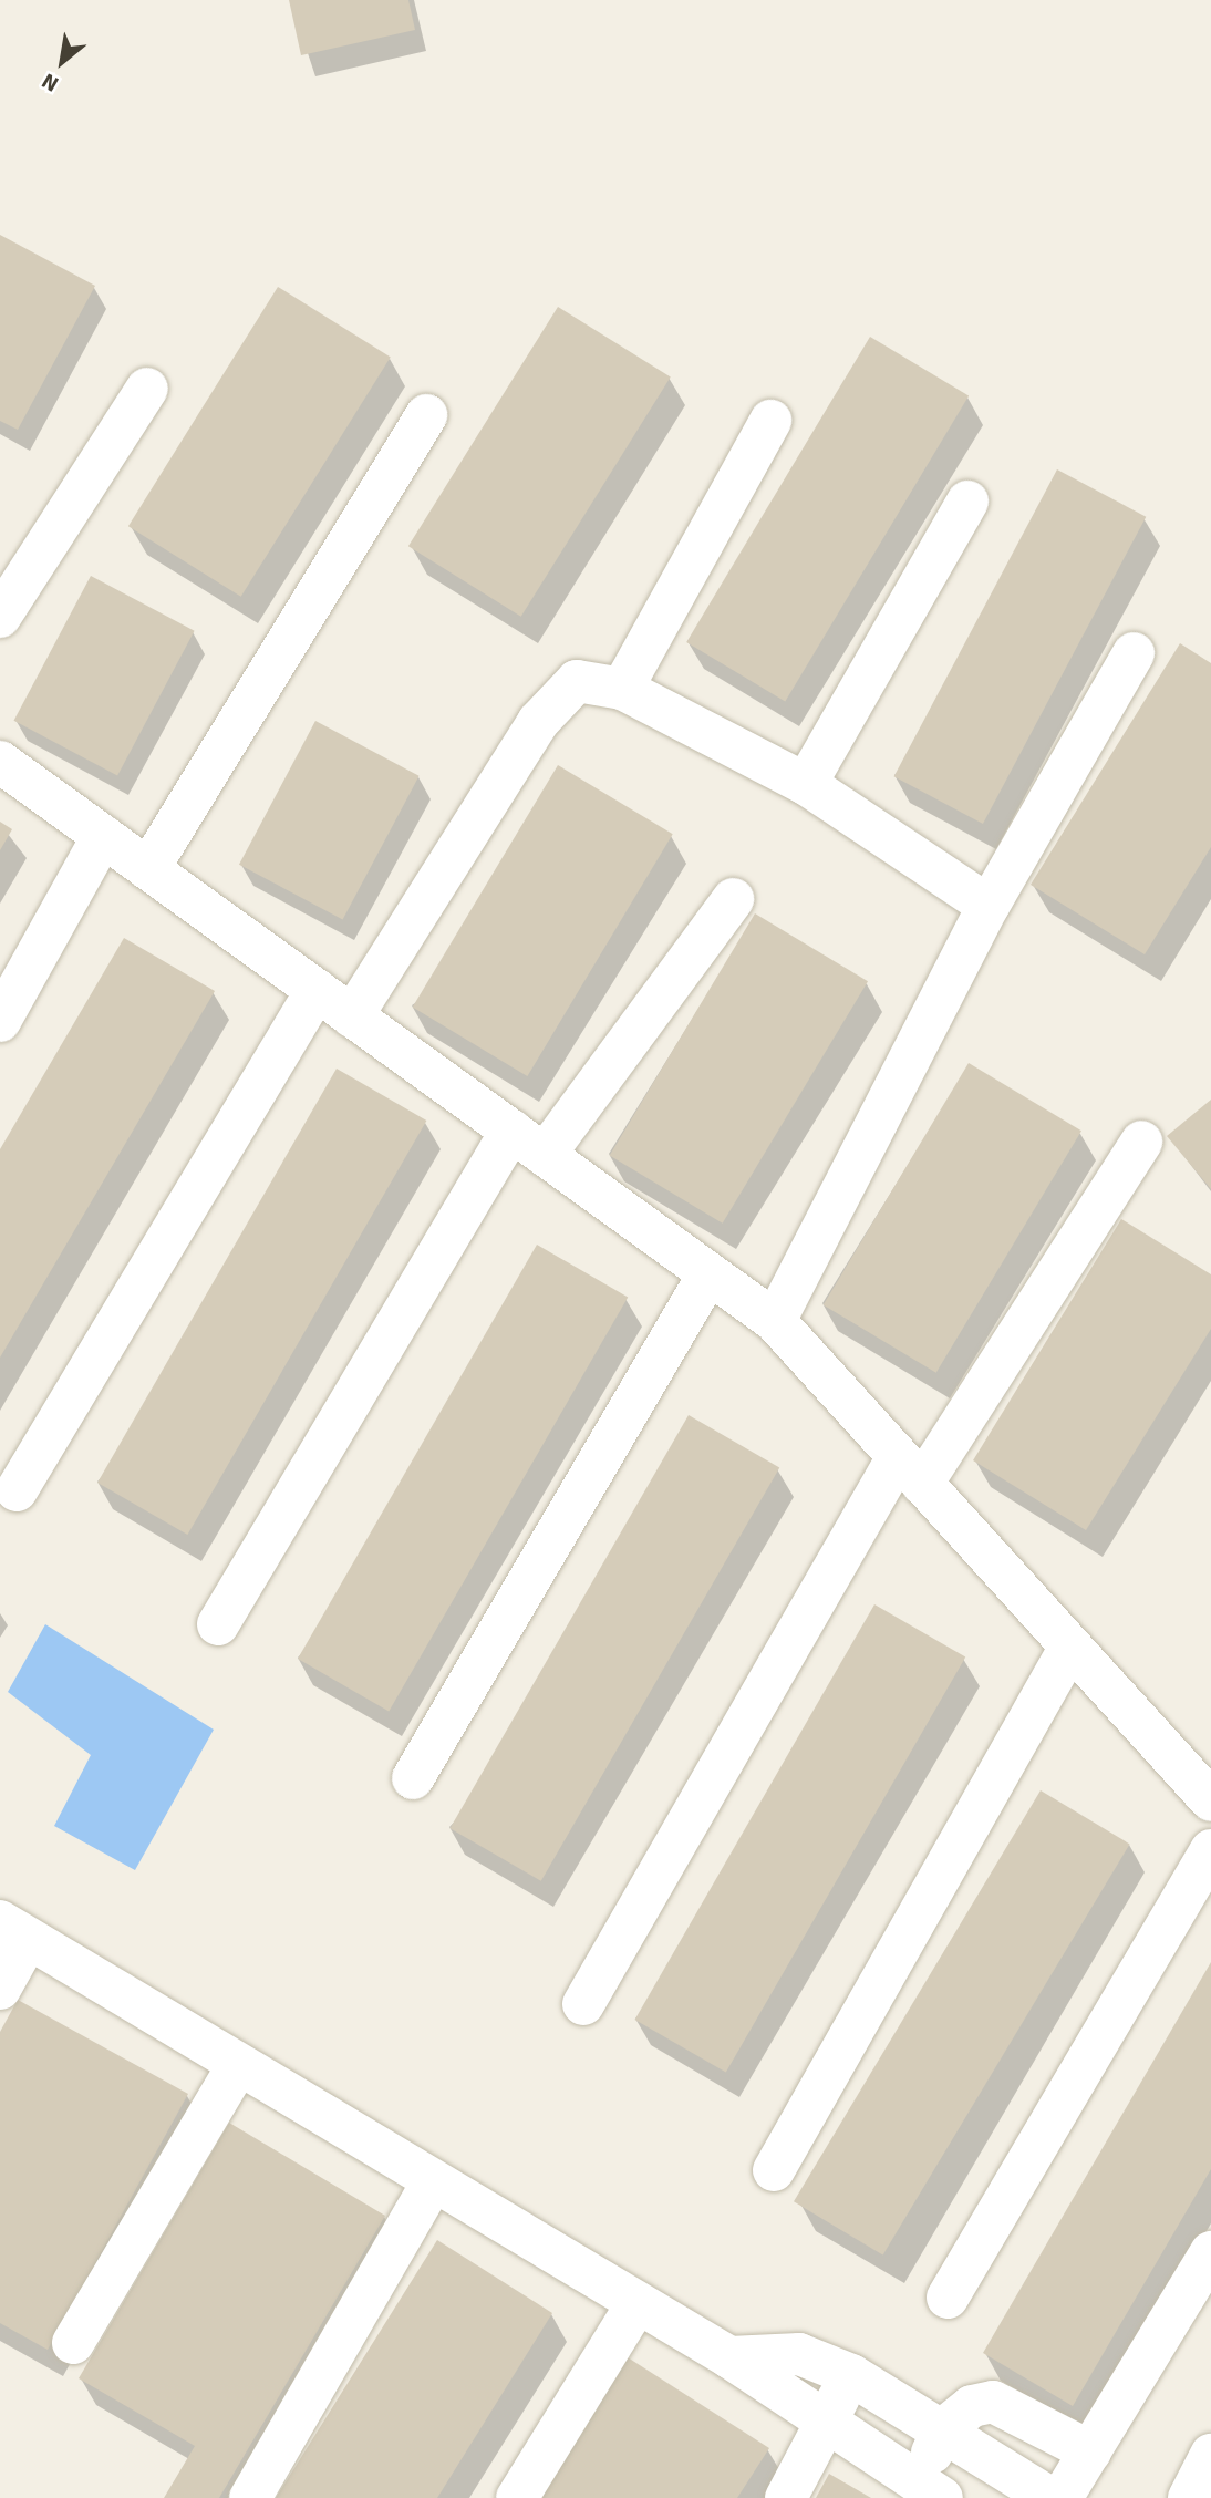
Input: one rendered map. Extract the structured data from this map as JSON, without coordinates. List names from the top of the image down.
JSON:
{
  "north": "bottom left"
}
